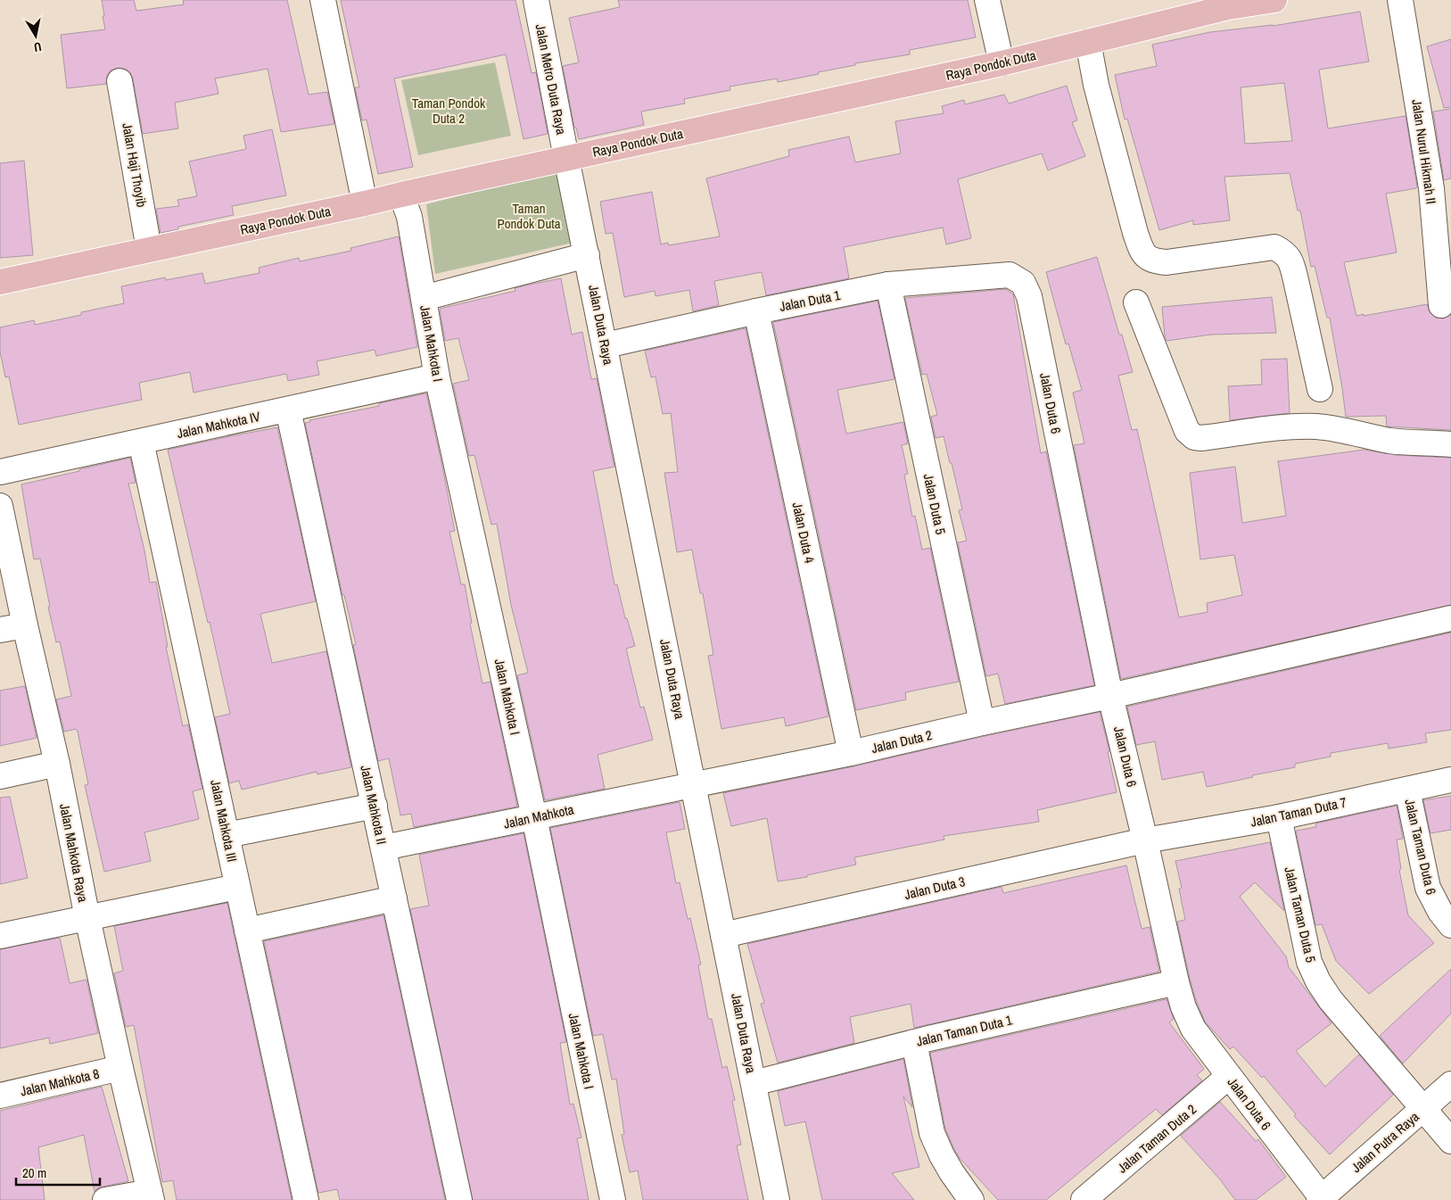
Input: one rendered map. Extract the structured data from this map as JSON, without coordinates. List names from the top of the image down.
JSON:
{
  "streets": {
    "main road": ["Raya Pondok Duta"],
    "street": [
      "Jalan Metro Duta Raya",
      "Jalan Nurul Hikmah II",
      "Jalan Haji Thoyib",
      "Jalan Duta 1",
      "Jalan Duta Raya",
      "Jalan Mahkota I",
      "Jalan Duta 6",
      "Jalan Mahkota IV",
      "Jalan Duta 5",
      "Jalan Duta 4",
      "Jalan Duta 2",
      "Jalan Mahkota II",
      "Jalan Taman Duta 7",
      "Jalan Mahkota",
      "Jalan Mahkota III",
      "Jalan Taman Duta 6",
      "Jalan Mahkota Raya",
      "Jalan Duta 3",
      "Jalan Taman Duta 5",
      "Jalan Taman Duta 1",
      "Jalan Mahkota 8",
      "Jalan Taman Duta 2",
      "Jalan Putra Raya"
    ]
  },
  "crossings": [
    ["Raya Pondok Duta", "Jalan Metro Duta Raya"],
    ["Raya Pondok Duta", "Jalan Haji Thoyib"],
    ["Raya Pondok Duta", "Jalan Duta Raya"],
    ["Raya Pondok Duta", "Jalan Mahkota I"],
    ["Jalan Metro Duta Raya", "Jalan Duta Raya"],
    ["Jalan Duta 1", "Jalan Duta Raya"],
    ["Jalan Duta 1", "Jalan Duta 6"],
    ["Jalan Duta 1", "Jalan Duta 5"],
    ["Jalan Duta 1", "Jalan Duta 4"],
    ["Jalan Duta Raya", "Jalan Duta 2"],
    ["Jalan Duta Raya", "Jalan Mahkota"],
    ["Jalan Duta Raya", "Jalan Duta 3"],
    ["Jalan Duta Raya", "Jalan Taman Duta 1"],
    ["Jalan Mahkota I", "Jalan Mahkota IV"],
    ["Jalan Mahkota I", "Jalan Mahkota"],
    ["Jalan Duta 6", "Jalan Duta 2"],
    ["Jalan Duta 6", "Jalan Taman Duta 7"],
    ["Jalan Duta 6", "Jalan Duta 3"],
    ["Jalan Duta 6", "Jalan Taman Duta 1"],
    ["Jalan Duta 6", "Jalan Taman Duta 2"],
    ["Jalan Duta 6", "Jalan Putra Raya"],
    ["Jalan Mahkota IV", "Jalan Mahkota II"],
    ["Jalan Mahkota IV", "Jalan Mahkota III"],
    ["Jalan Duta 5", "Jalan Duta 2"],
    ["Jalan Duta 4", "Jalan Duta 2"],
    ["Jalan Duta 2", "Jalan Mahkota"],
    ["Jalan Mahkota II", "Jalan Mahkota"],
    ["Jalan Taman Duta 7", "Jalan Taman Duta 6"],
    ["Jalan Taman Duta 7", "Jalan Duta 3"],
    ["Jalan Taman Duta 7", "Jalan Taman Duta 5"],
    ["Jalan Mahkota Raya", "Jalan Mahkota 8"],
    ["Jalan Taman Duta 5", "Jalan Putra Raya"]
  ],
  "parks": ["Taman Pondok Duta 2", "Taman Pondok Duta"],
  "scale_bar": "20 m",
  "north": "bottom"
}
